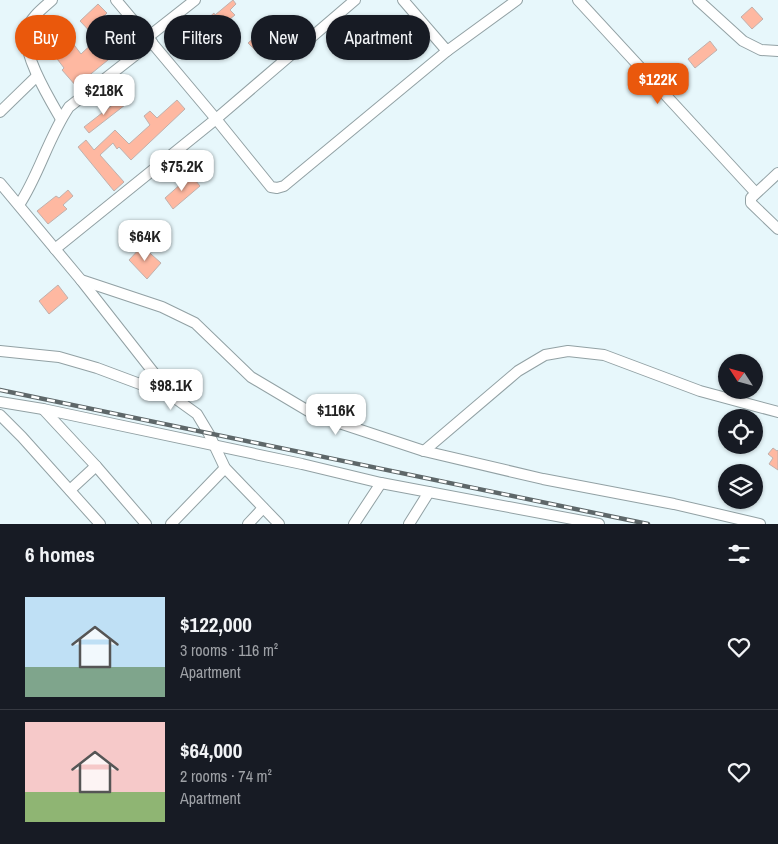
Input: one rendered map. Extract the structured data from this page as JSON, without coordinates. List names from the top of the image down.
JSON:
{
  "north": "top left",
  "page": {
    "chip": [
      "Buy",
      "Rent",
      "Filters",
      "New",
      "Apartment"
    ],
    "price": [
      "$122K",
      "$218K",
      "$75.2K",
      "$64K",
      "$98.1K",
      "$116K"
    ],
    "heading": "6 homes",
    "list": [
      {
        "name": "$122,000",
        "note": "3 rooms · 116 m² · Apartment"
      },
      {
        "name": "$64,000",
        "note": "2 rooms · 74 m² · Apartment"
      }
    ]
  }
}
